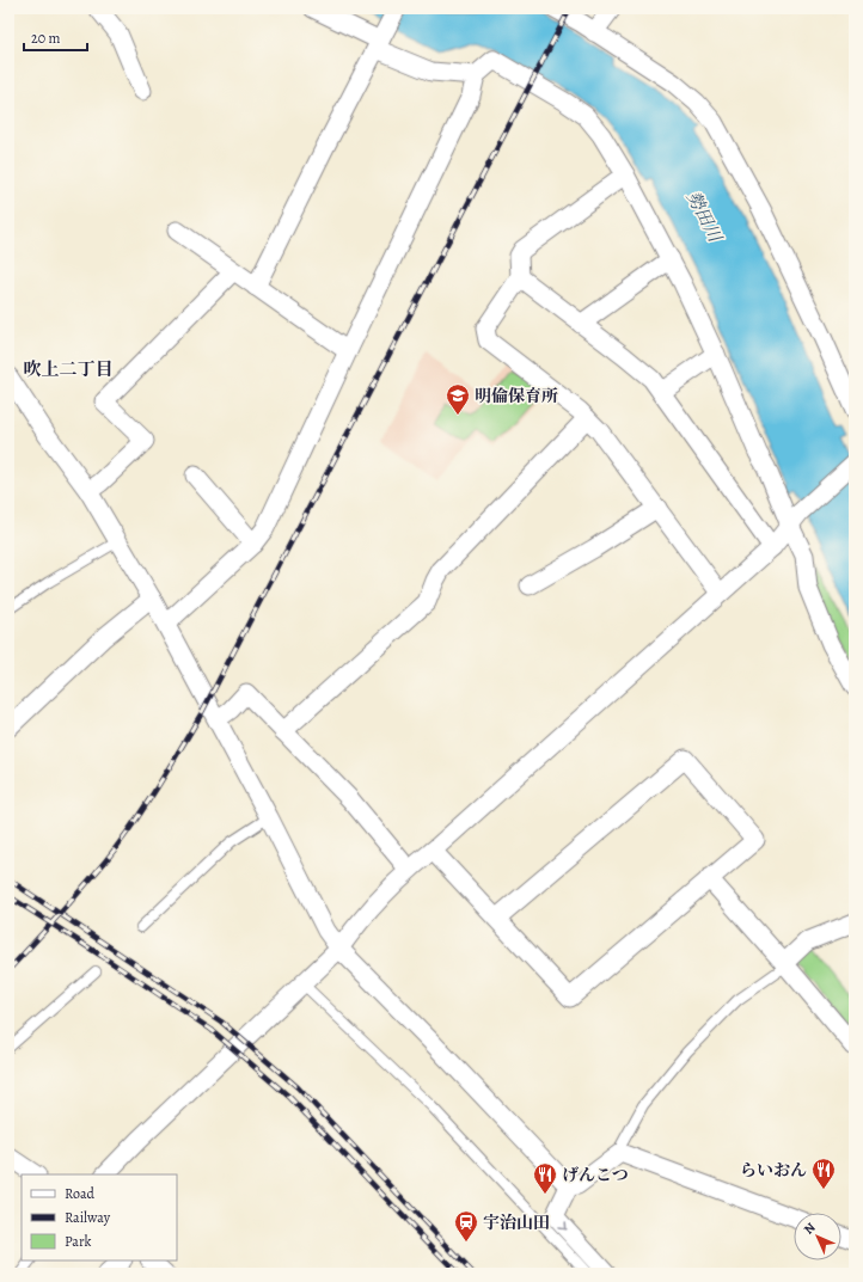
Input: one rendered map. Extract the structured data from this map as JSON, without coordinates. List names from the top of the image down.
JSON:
{
  "districts": ["吹上二丁目"],
  "water": ["勢田川"],
  "places": {
    "school or university": ["明倫保育所"],
    "restaurant": ["らいおん", "げんこつ"],
    "station": ["宇治山田"]
  },
  "legend": ["Road", "Railway", "Park"],
  "scale_bar": "20 m",
  "north": "top left"
}
